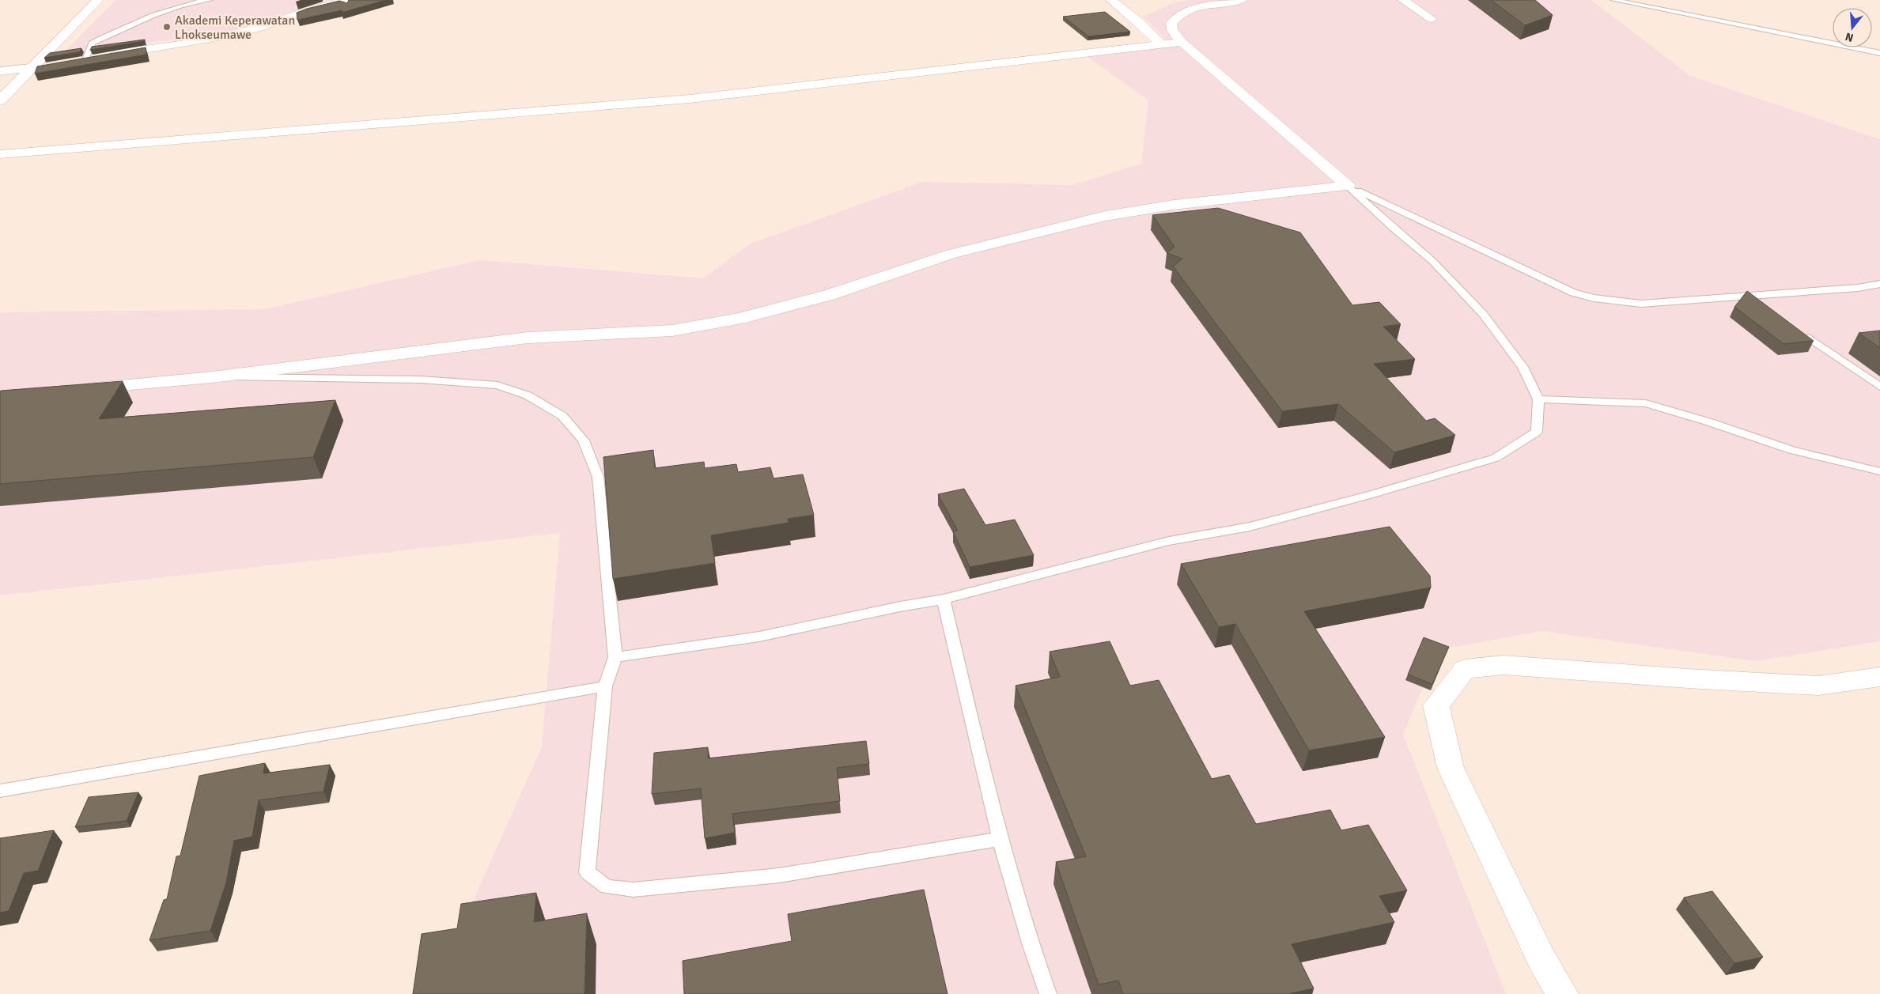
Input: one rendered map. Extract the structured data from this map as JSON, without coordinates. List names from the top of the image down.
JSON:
{
  "places": ["Akademi Keperawatan Lhokseumawe"],
  "north": "bottom"
}
